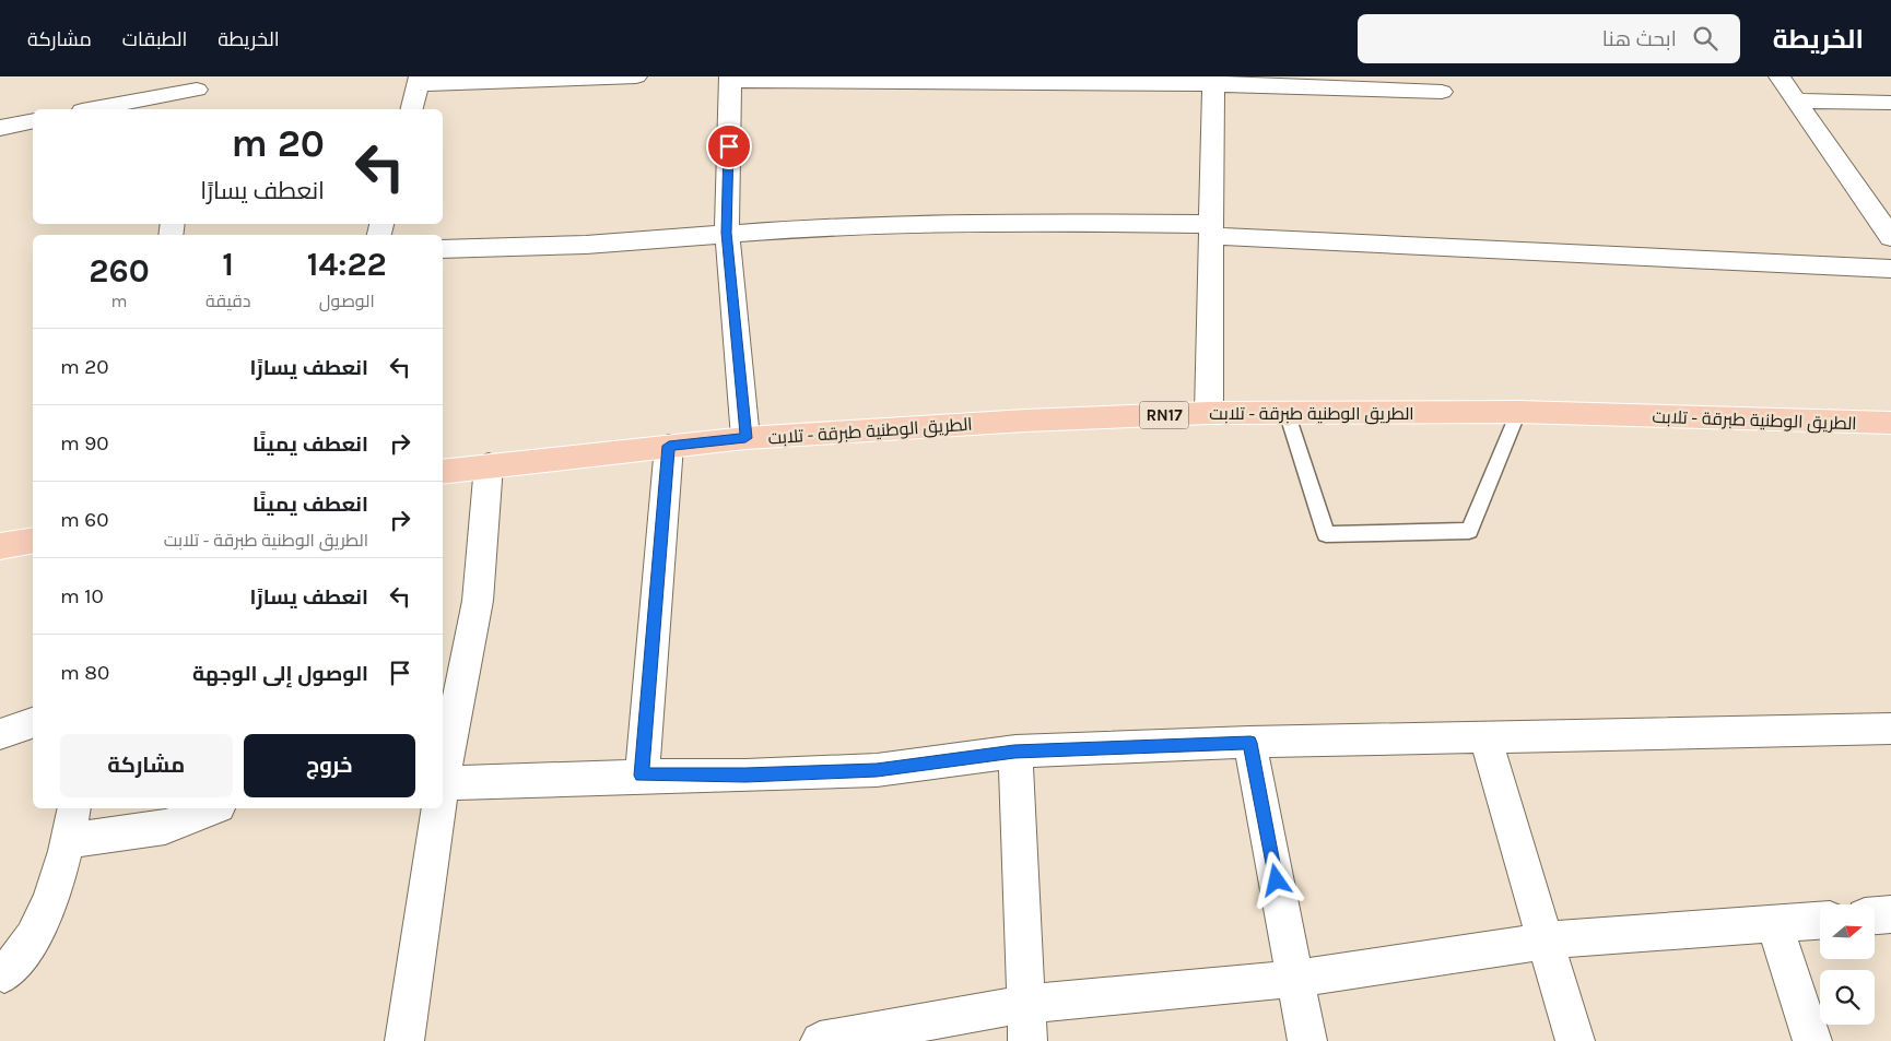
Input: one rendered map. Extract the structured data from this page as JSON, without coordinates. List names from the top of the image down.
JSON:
{
  "streets": {
    "main road": ["الطريق الوطنية طبرقة - تلابت", "RN17"]
  },
  "north": "right",
  "page": {
    "header": "الخريطة",
    "search": "ابحث هنا",
    "nav": ["الخريطة", "الطبقات", "مشاركة"],
    "turn": ["20 m", "انعطف يسارًا"],
    "eta": [
      "14:22",
      "الوصول",
      "1",
      "دقيقة",
      "260",
      "m"
    ],
    "list": [
      {
        "name": "انعطف يسارًا",
        "value": "20 m"
      },
      {
        "name": "انعطف يمينًا",
        "value": "90 m"
      },
      {
        "name": "انعطف يمينًا",
        "note": "الطريق الوطنية طبرقة - تلابت",
        "value": "60 m"
      },
      {
        "name": "انعطف يسارًا",
        "value": "10 m"
      },
      {
        "name": "الوصول إلى الوجهة",
        "value": "80 m"
      }
    ],
    "buttons": ["خروج", "مشاركة"]
  }
}
